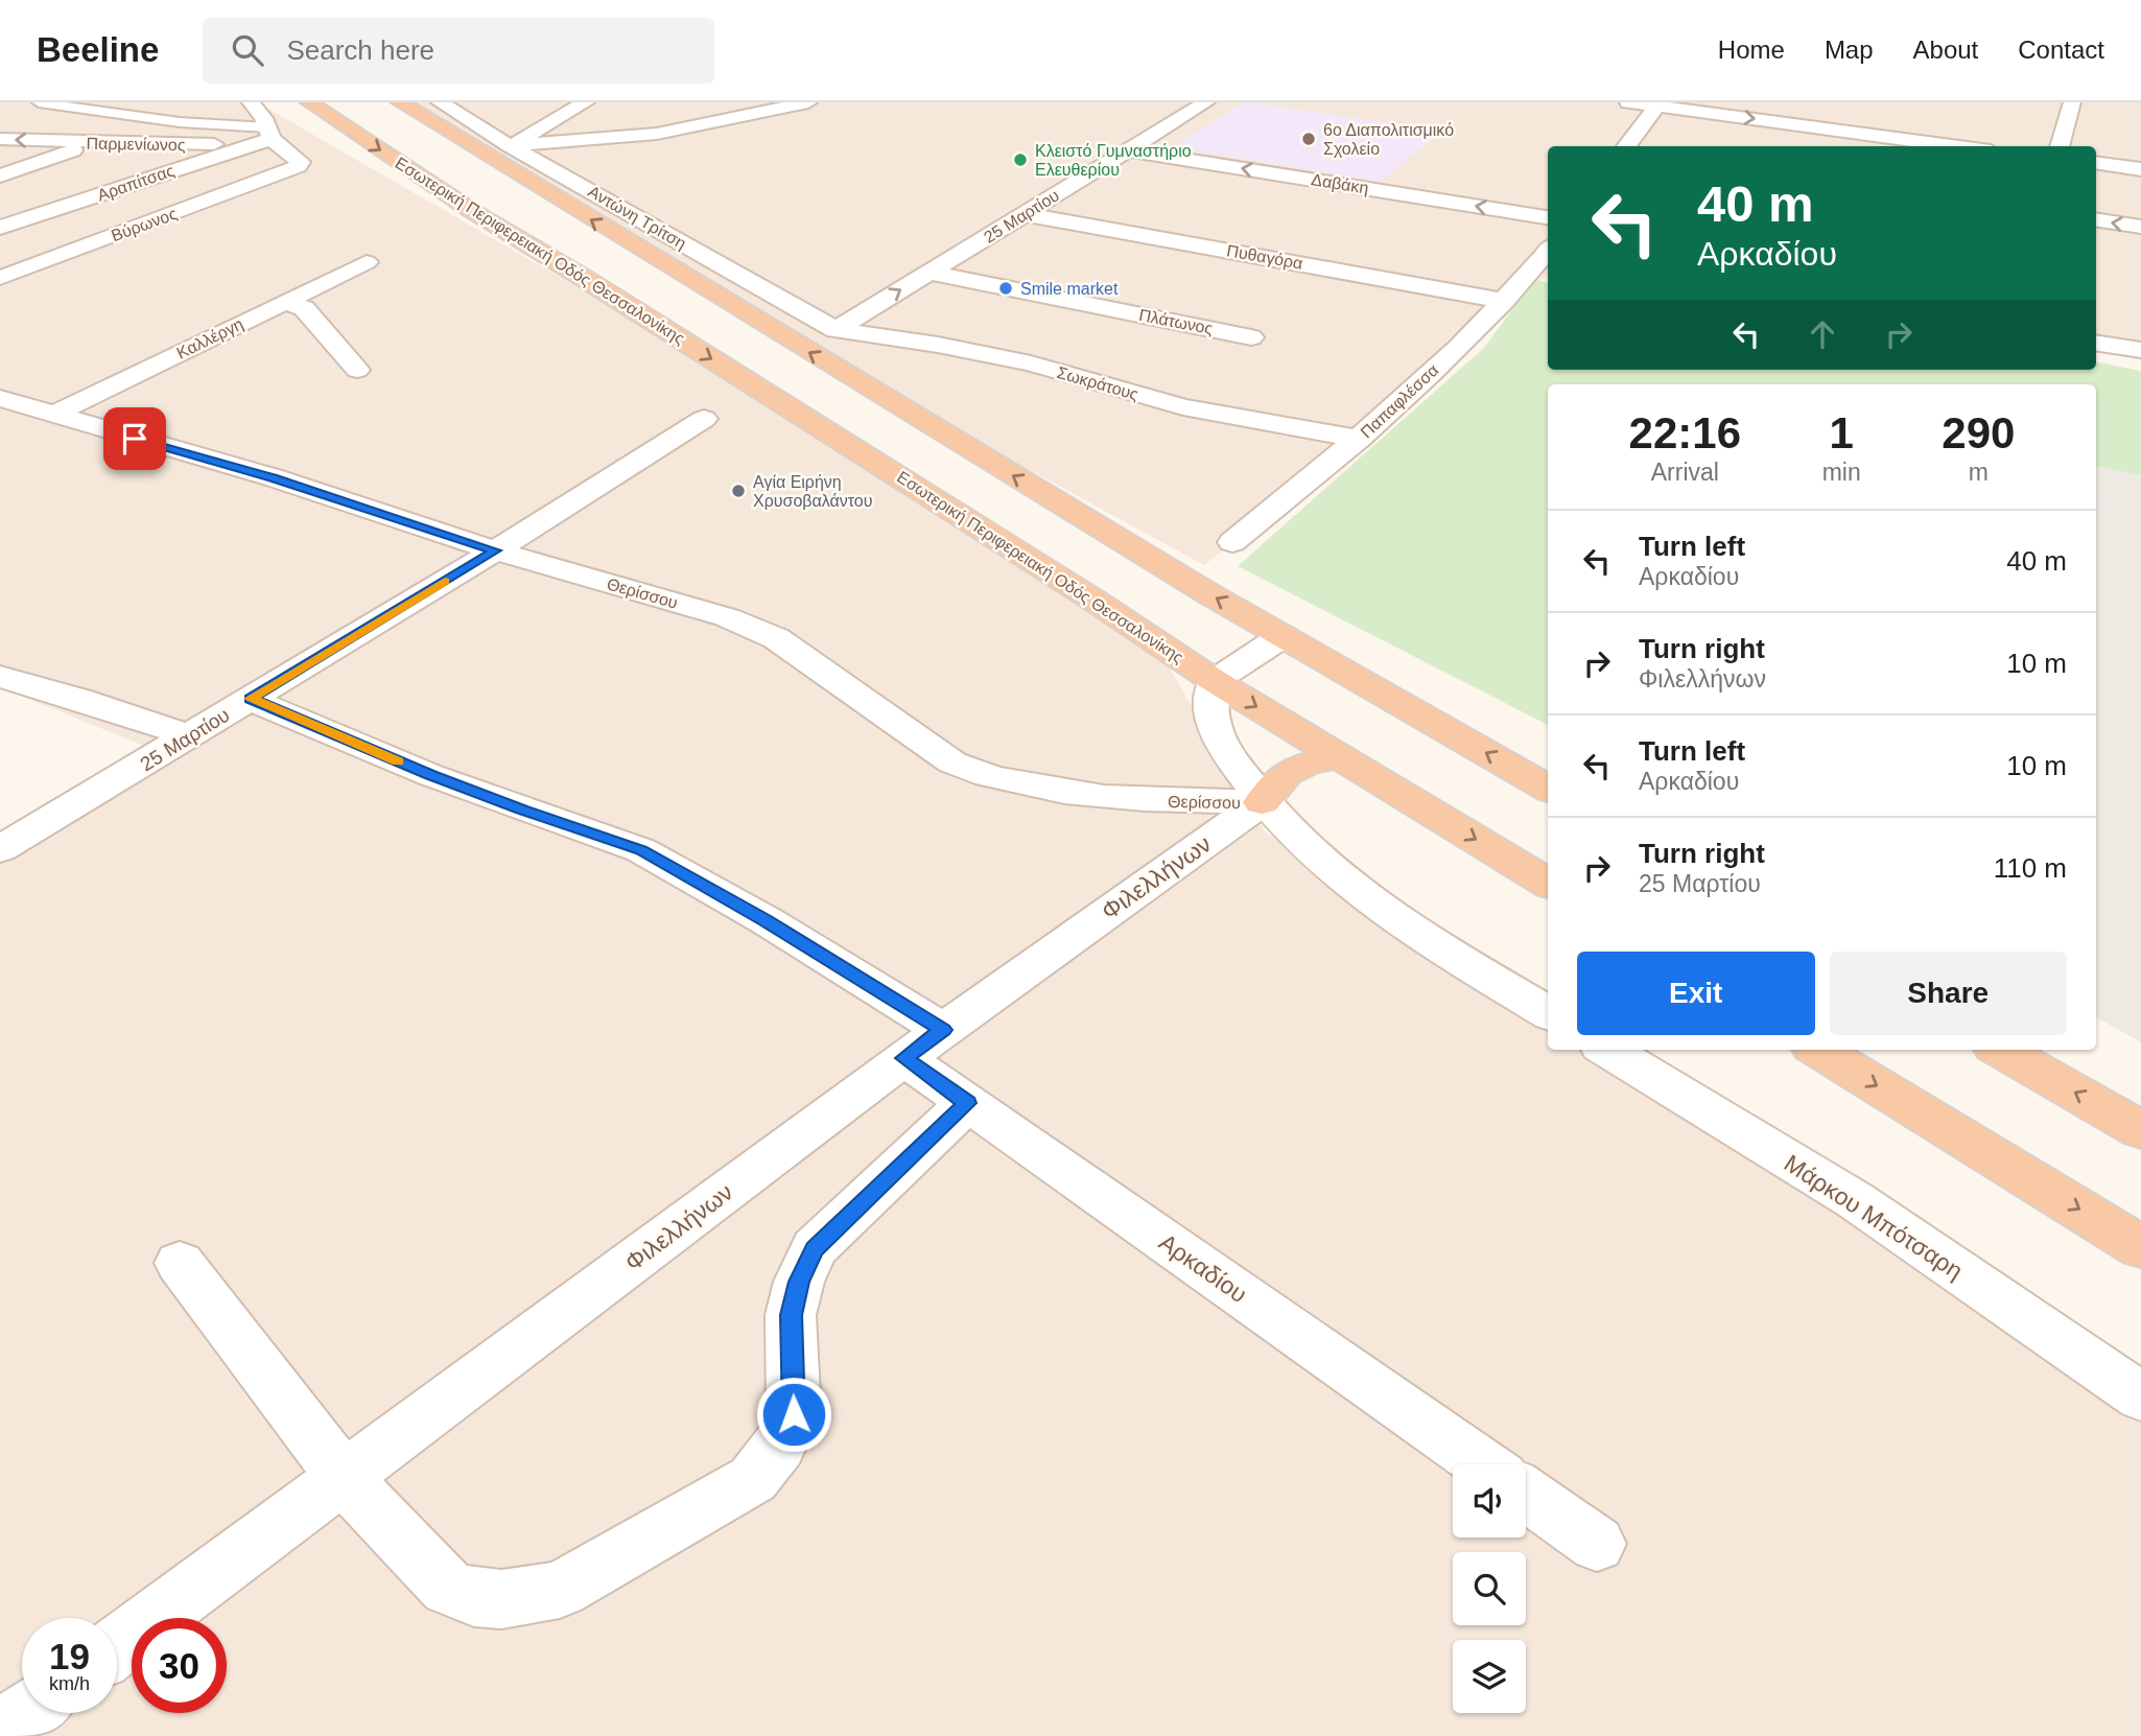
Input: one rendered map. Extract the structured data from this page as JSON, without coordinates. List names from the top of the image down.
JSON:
{
  "streets": {
    "highway": ["Εσωτερική Περιφερειακή Οδός Θεσσαλονίκης"],
    "street": [
      "Παρμενίωνος",
      "Αραπίτσας",
      "Δαβάκη",
      "25 Μαρτίου",
      "Αντώνη Τρίτση",
      "Βύρωνος",
      "Πυθαγόρα",
      "Πλάτωνος",
      "Καλλέργη",
      "Σωκράτους",
      "Παπαφλέσσα",
      "Θερίσσου",
      "Φιλελλήνων",
      "Μάρκου Μπότσαρη",
      "Αρκαδίου"
    ]
  },
  "crossings": [
    ["Παρμενίωνος", "Αραπίτσας"],
    ["Παρμενίωνος", "Βύρωνος"],
    ["Αραπίτσας", "Βύρωνος"],
    ["Δαβάκη", "25 Μαρτίου"],
    ["25 Μαρτίου", "Αντώνη Τρίτση"],
    ["25 Μαρτίου", "Πυθαγόρα"],
    ["25 Μαρτίου", "Πλάτωνος"],
    ["25 Μαρτίου", "Σωκράτους"],
    ["25 Μαρτίου", "Θερίσσου"],
    ["Αντώνη Τρίτση", "Σωκράτους"],
    ["Πυθαγόρα", "Παπαφλέσσα"],
    ["Καλλέργη", "Θερίσσου"],
    ["Σωκράτους", "Παπαφλέσσα"],
    ["Θερίσσου", "Φιλελλήνων"],
    ["Φιλελλήνων", "Αρκαδίου"]
  ],
  "one_way": ["Δαβάκη"],
  "places": [
    "6ο Διαπολιτισμικό Σχολείο",
    "Κλειστό Γυμναστήριο Ελευθερίου",
    "Smile market",
    "Αγία Ειρήνη Χρυσοβαλάντου"
  ],
  "page": {
    "header": "Beeline",
    "search": "Search here",
    "nav": [
      "Home",
      "Map",
      "About",
      "Contact"
    ],
    "turn": ["40 m", "Αρκαδίου"],
    "eta": [
      "22:16",
      "Arrival",
      "1",
      "min",
      "290",
      "m"
    ],
    "list": [
      {
        "name": "Turn left",
        "note": "Αρκαδίου",
        "value": "40 m"
      },
      {
        "name": "Turn right",
        "note": "Φιλελλήνων",
        "value": "10 m"
      },
      {
        "name": "Turn left",
        "note": "Αρκαδίου",
        "value": "10 m"
      },
      {
        "name": "Turn right",
        "note": "25 Μαρτίου",
        "value": "110 m"
      }
    ],
    "buttons": ["Exit", "Share"],
    "speed": "19 km/h",
    "limit": "30"
  }
}
